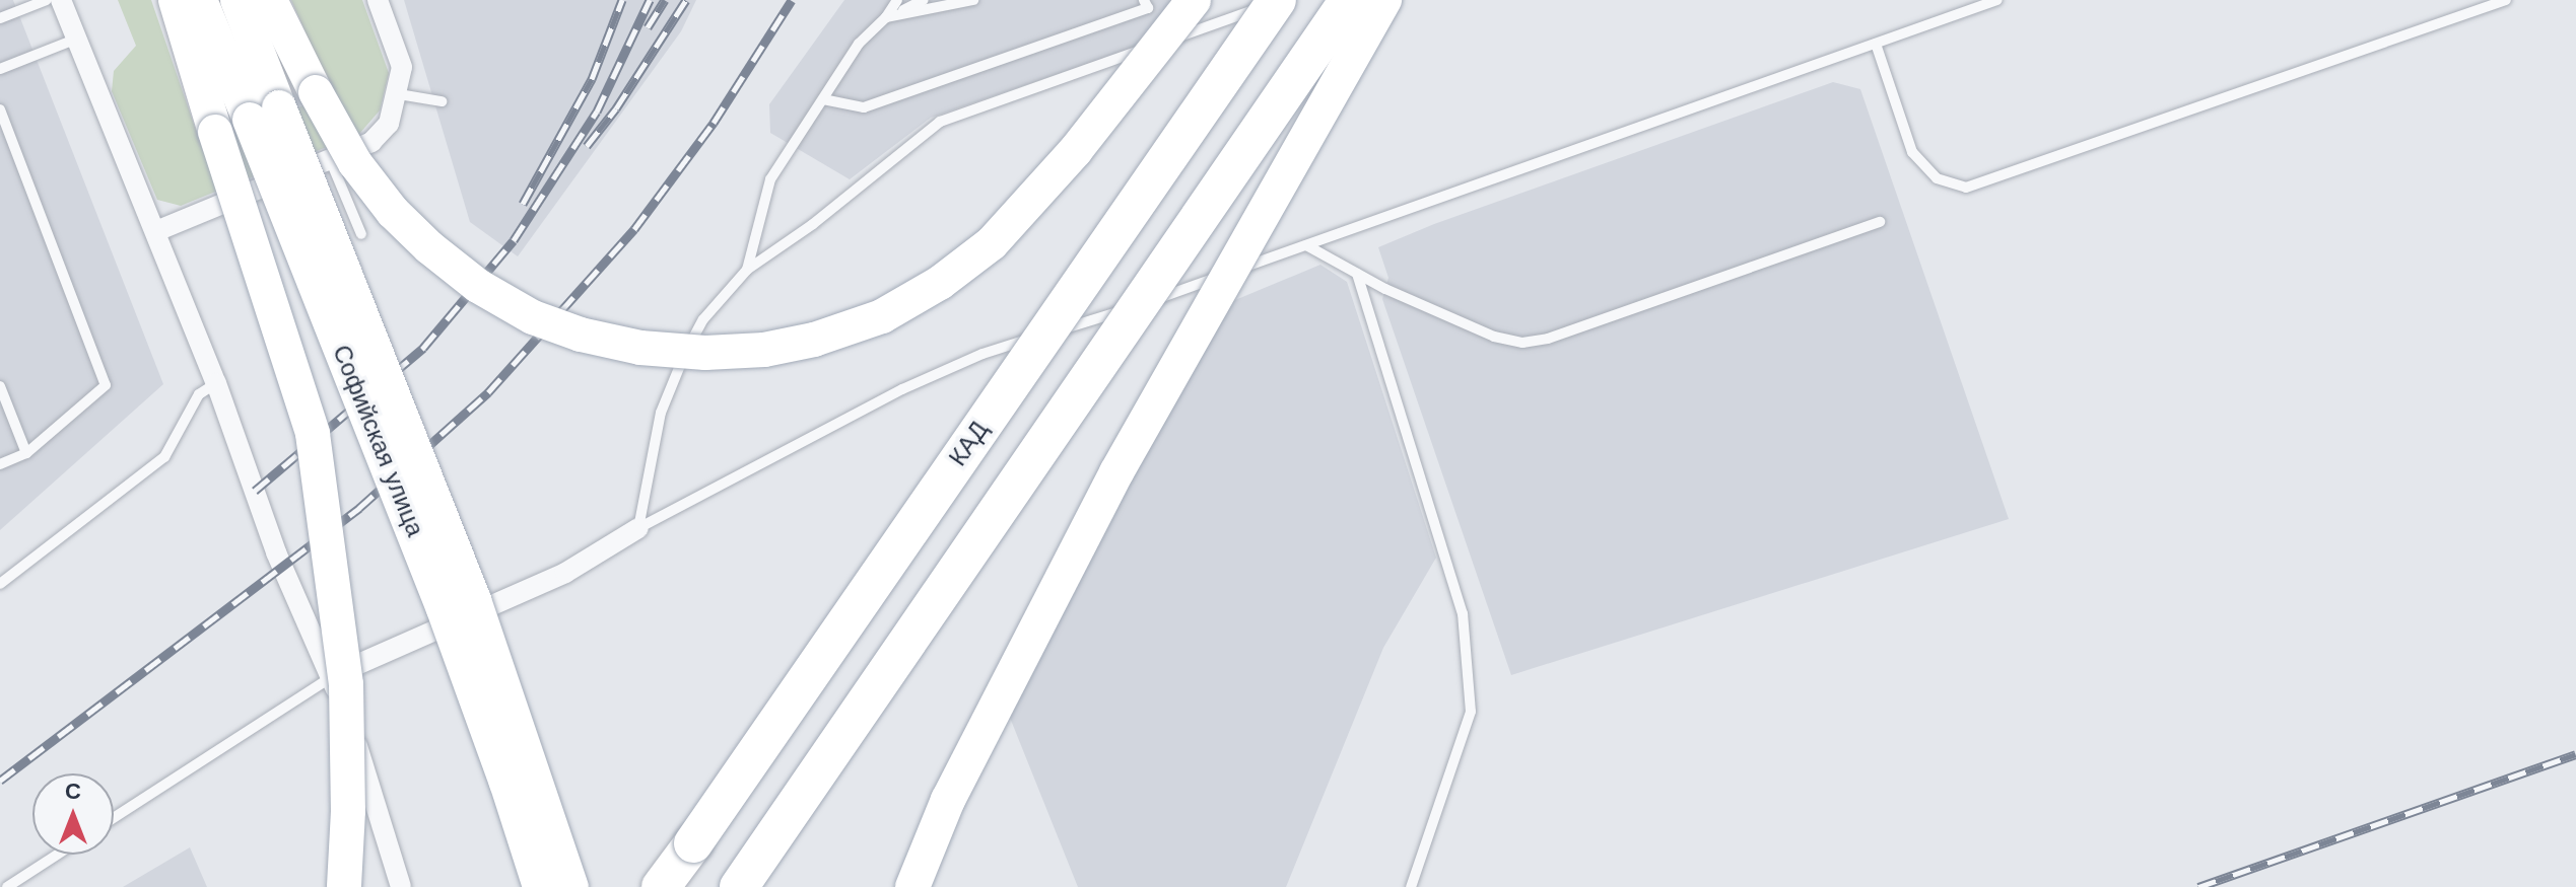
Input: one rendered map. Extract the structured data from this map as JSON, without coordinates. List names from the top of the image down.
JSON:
{
  "streets": {
    "highway": ["КАД"],
    "main road": ["Софийская улица"]
  },
  "north": "top"
}
